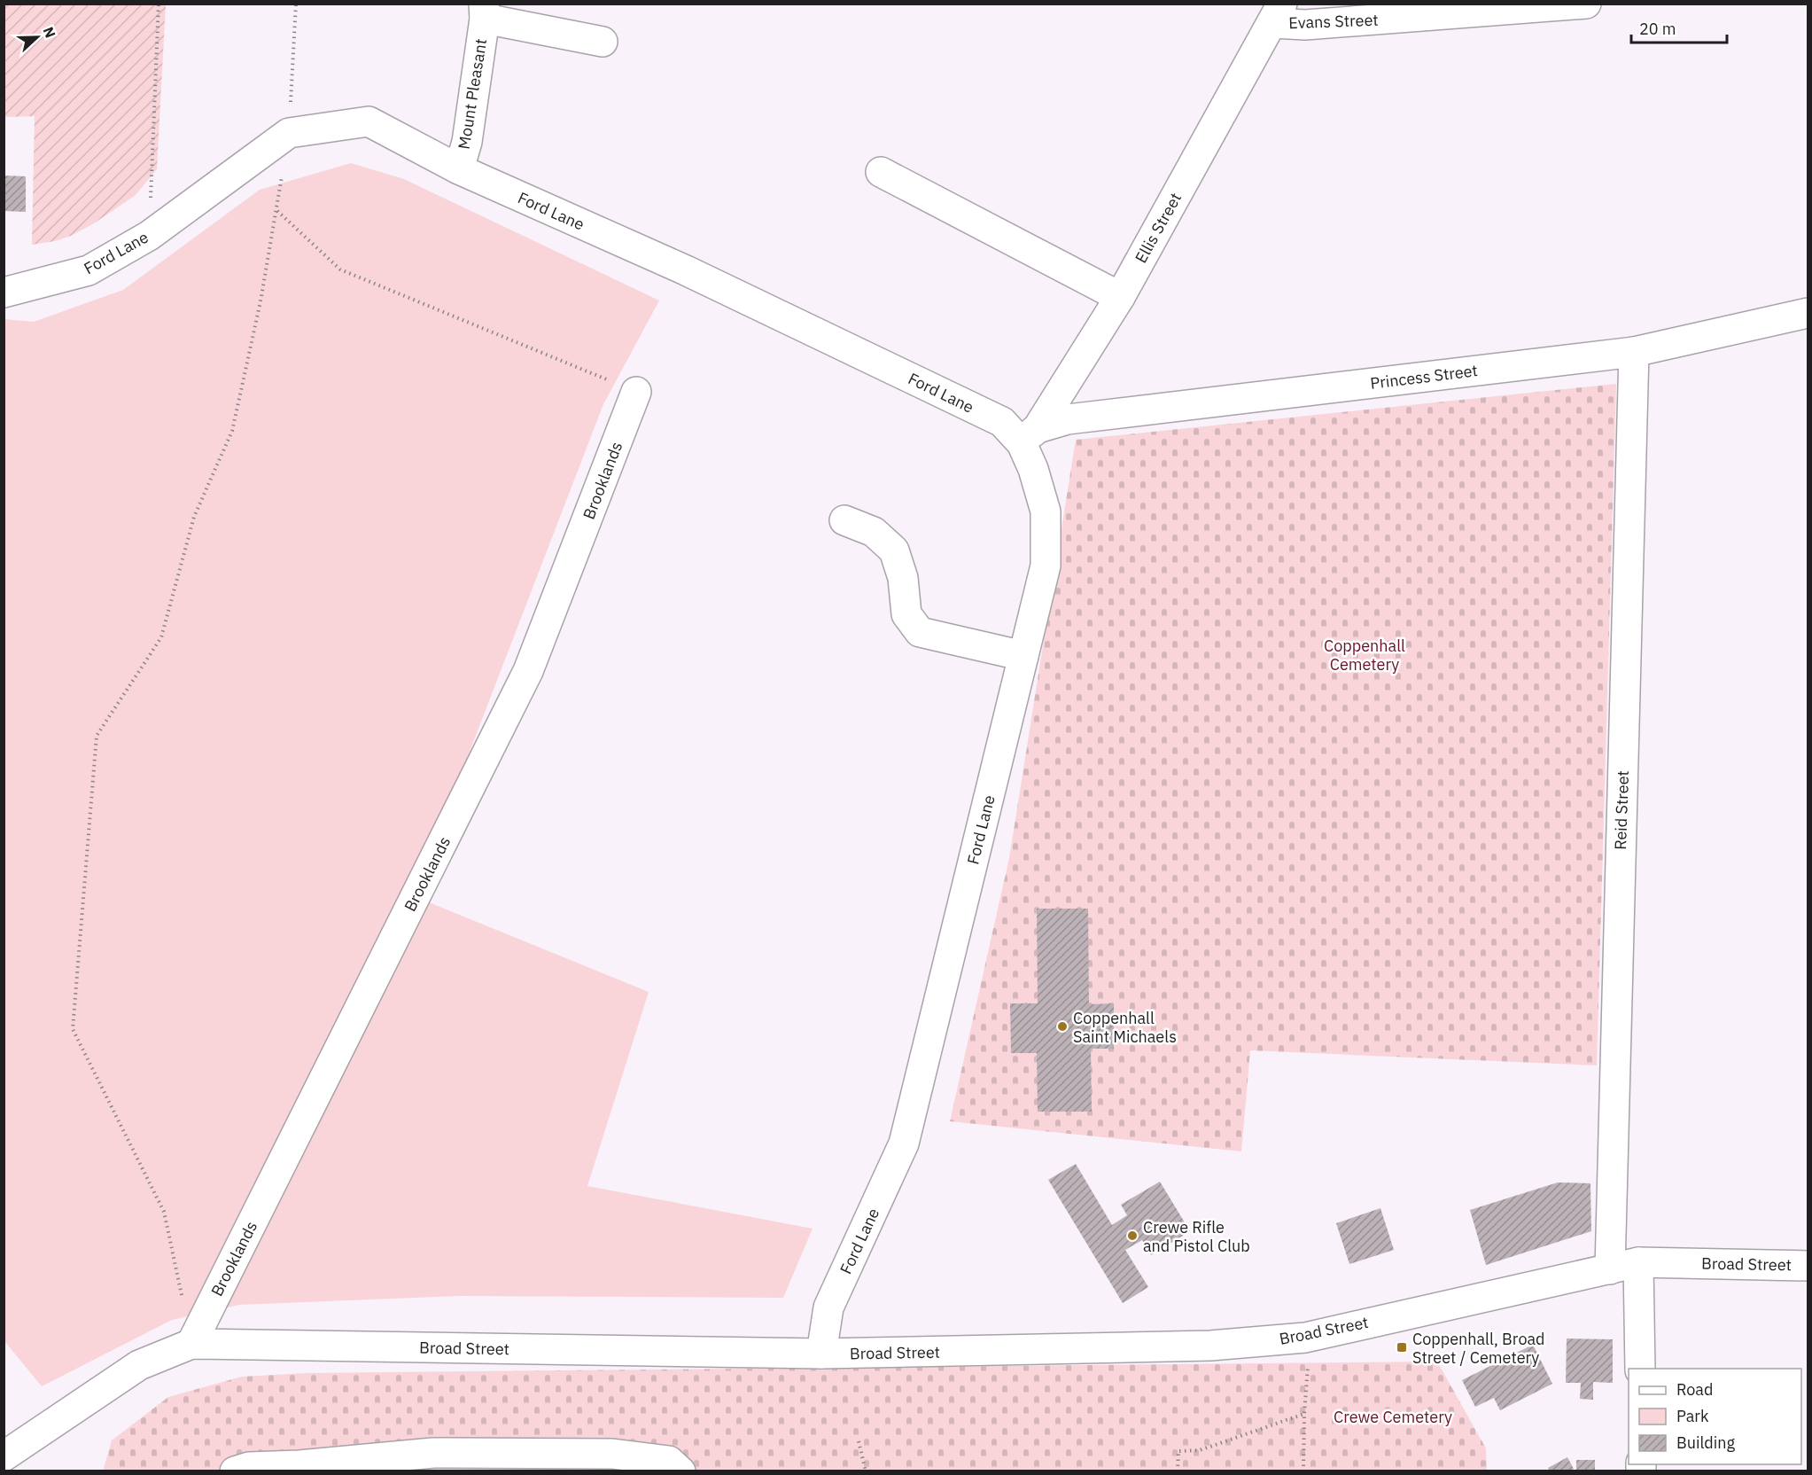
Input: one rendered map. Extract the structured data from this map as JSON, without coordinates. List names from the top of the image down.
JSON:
{
  "streets": {
    "street": [
      "Evans Street",
      "Mount Pleasant",
      "Ford Lane",
      "Ellis Street",
      "Princess Street",
      "Brooklands",
      "Reid Street",
      "Broad Street"
    ]
  },
  "crossings": [
    ["Evans Street", "Ellis Street"],
    ["Mount Pleasant", "Ford Lane"],
    ["Ford Lane", "Ellis Street"],
    ["Ford Lane", "Princess Street"],
    ["Ford Lane", "Broad Street"],
    ["Ellis Street", "Princess Street"],
    ["Princess Street", "Reid Street"],
    ["Brooklands", "Broad Street"],
    ["Reid Street", "Broad Street"]
  ],
  "parks": ["Coppenhall Cemetery", "Crewe Cemetery"],
  "places": {
    "other": ["Coppenhall Saint Michaels", "Crewe Rifle and Pistol Club"],
    "transit": ["Coppenhall, Broad Street / Cemetery"]
  },
  "legend": ["Road", "Park", "Building"],
  "scale_bar": "20 m",
  "north": "right"
}
